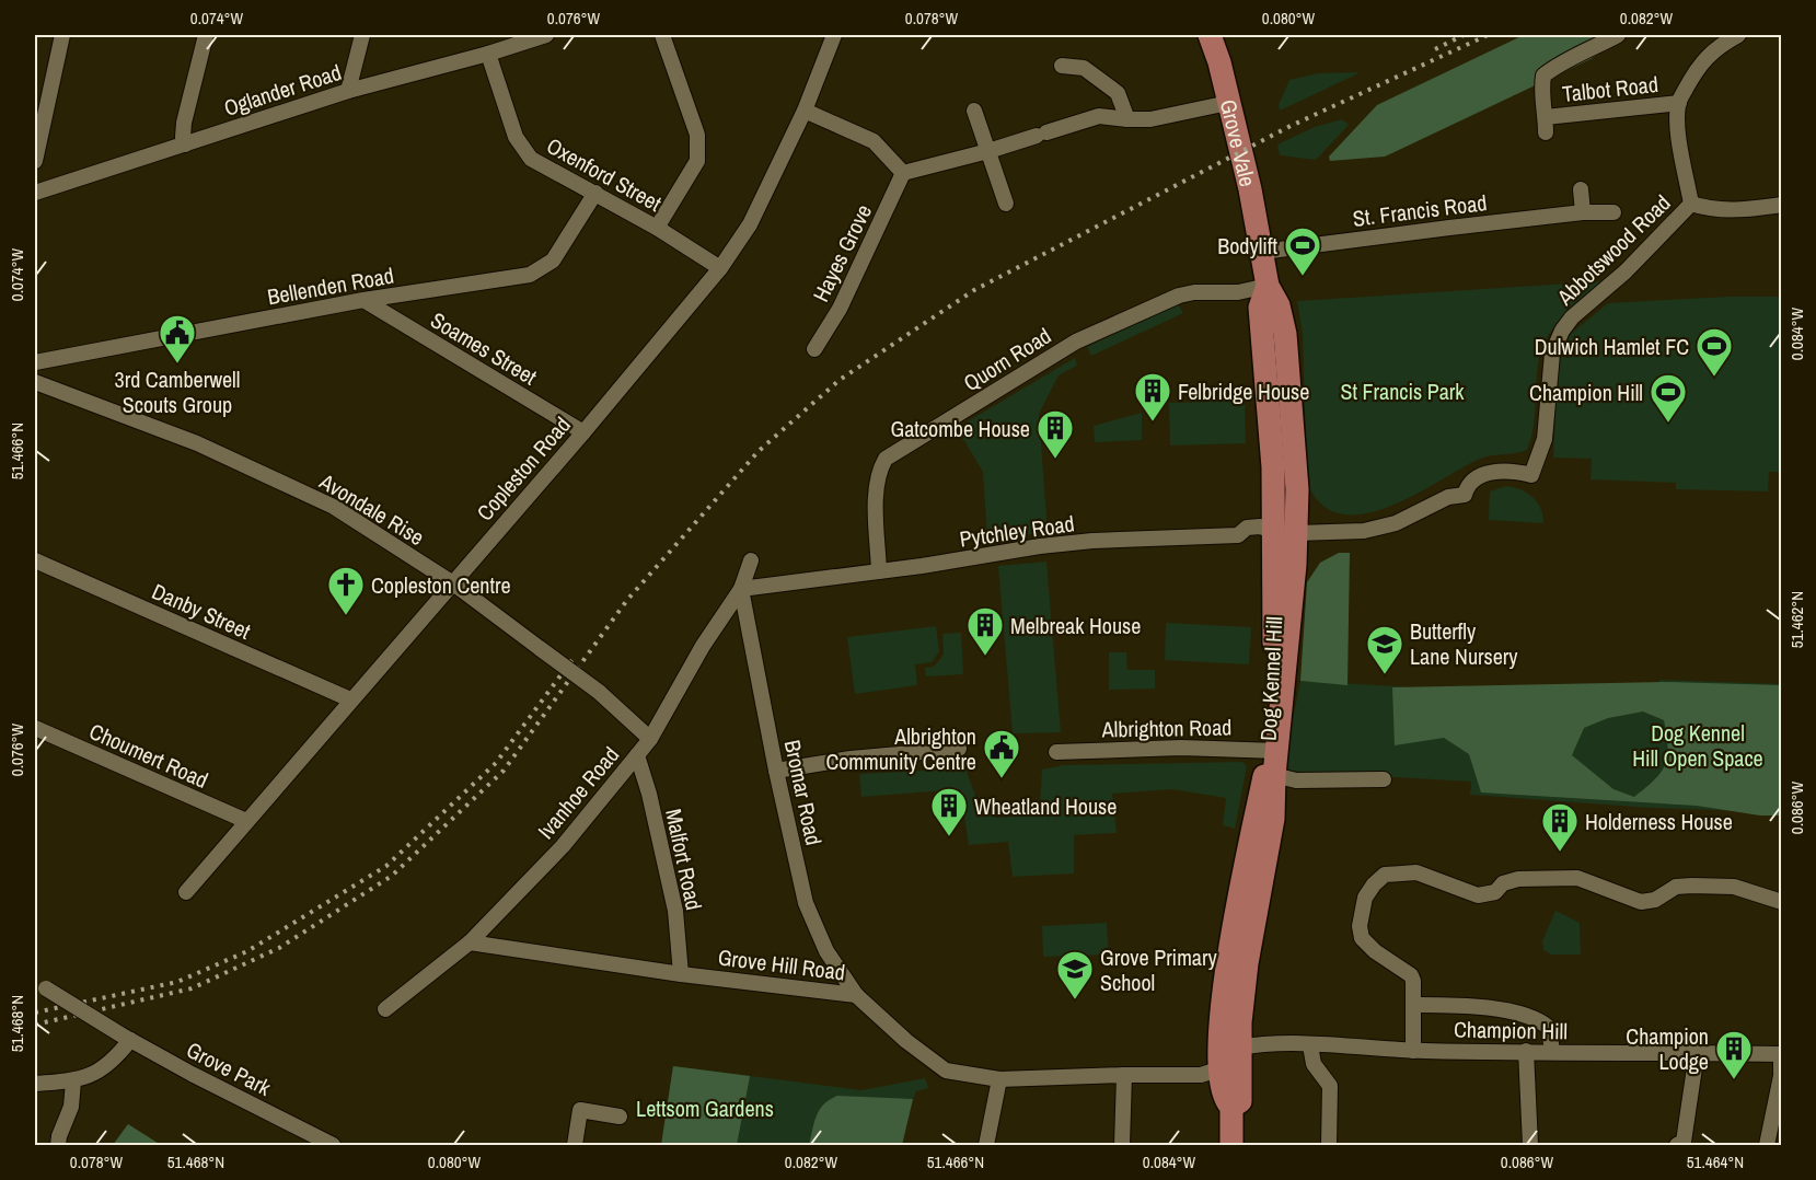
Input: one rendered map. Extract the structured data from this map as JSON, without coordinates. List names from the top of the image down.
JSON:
{
  "streets": {
    "main road": ["Grove Vale", "Dog Kennel Hill"],
    "street": [
      "Talbot Road",
      "Oglander Road",
      "Oxenford Street",
      "St. Francis Road",
      "Abbotswood Road",
      "Hayes Grove",
      "Bellenden Road",
      "Soames Street",
      "Quorn Road",
      "Copleston Road",
      "Avondale Rise",
      "Pytchley Road",
      "Danby Street",
      "Albrighton Road",
      "Choumert Road",
      "Ivanhoe Road",
      "Bromar Road",
      "Malfort Road",
      "Grove Hill Road",
      "Champion Hill",
      "Grove Park"
    ]
  },
  "crossings": [
    ["Talbot Road", "Abbotswood Road"],
    ["Oglander Road", "Oxenford Street"],
    ["Grove Vale", "St. Francis Road"],
    ["Grove Vale", "Dog Kennel Hill"],
    ["Oxenford Street", "Bellenden Road"],
    ["Oxenford Street", "Copleston Road"],
    ["St. Francis Road", "Dog Kennel Hill"],
    ["Abbotswood Road", "Pytchley Road"],
    ["Bellenden Road", "Soames Street"],
    ["Soames Street", "Copleston Road"],
    ["Quorn Road", "Pytchley Road"],
    ["Quorn Road", "Dog Kennel Hill"],
    ["Copleston Road", "Avondale Rise"],
    ["Copleston Road", "Danby Street"],
    ["Copleston Road", "Choumert Road"],
    ["Avondale Rise", "Ivanhoe Road"],
    ["Pytchley Road", "Dog Kennel Hill"],
    ["Pytchley Road", "Ivanhoe Road"],
    ["Pytchley Road", "Bromar Road"],
    ["Dog Kennel Hill", "Albrighton Road"],
    ["Dog Kennel Hill", "Grove Hill Road"],
    ["Dog Kennel Hill", "Champion Hill"],
    ["Ivanhoe Road", "Bromar Road"],
    ["Ivanhoe Road", "Malfort Road"],
    ["Ivanhoe Road", "Grove Hill Road"],
    ["Bromar Road", "Grove Hill Road"],
    ["Malfort Road", "Grove Hill Road"]
  ],
  "parks": ["St Francis Park", "Dog Kennel Hill Open Space", "Lettsom Gardens"],
  "places": {
    "sports": ["Bodylift", "Dulwich Hamlet FC", "Champion Hill"],
    "public building": ["3rd Camberwell Scouts Group", "Albrighton Community Centre"],
    "building": [
      "Felbridge House",
      "Gatcombe House",
      "Melbreak House",
      "Wheatland House",
      "Holderness House",
      "Champion Lodge"
    ],
    "church": ["Copleston Centre"],
    "school or university": ["Butterfly Lane Nursery", "Grove Primary School"]
  },
  "coordinates": [
    "0.074°W",
    "0.076°W",
    "0.078°W",
    "0.080°W",
    "0.082°W",
    "0.084°W",
    "51.466°N",
    "51.462°N",
    "0.086°W",
    "51.468°N",
    "51.464°N"
  ]
}
